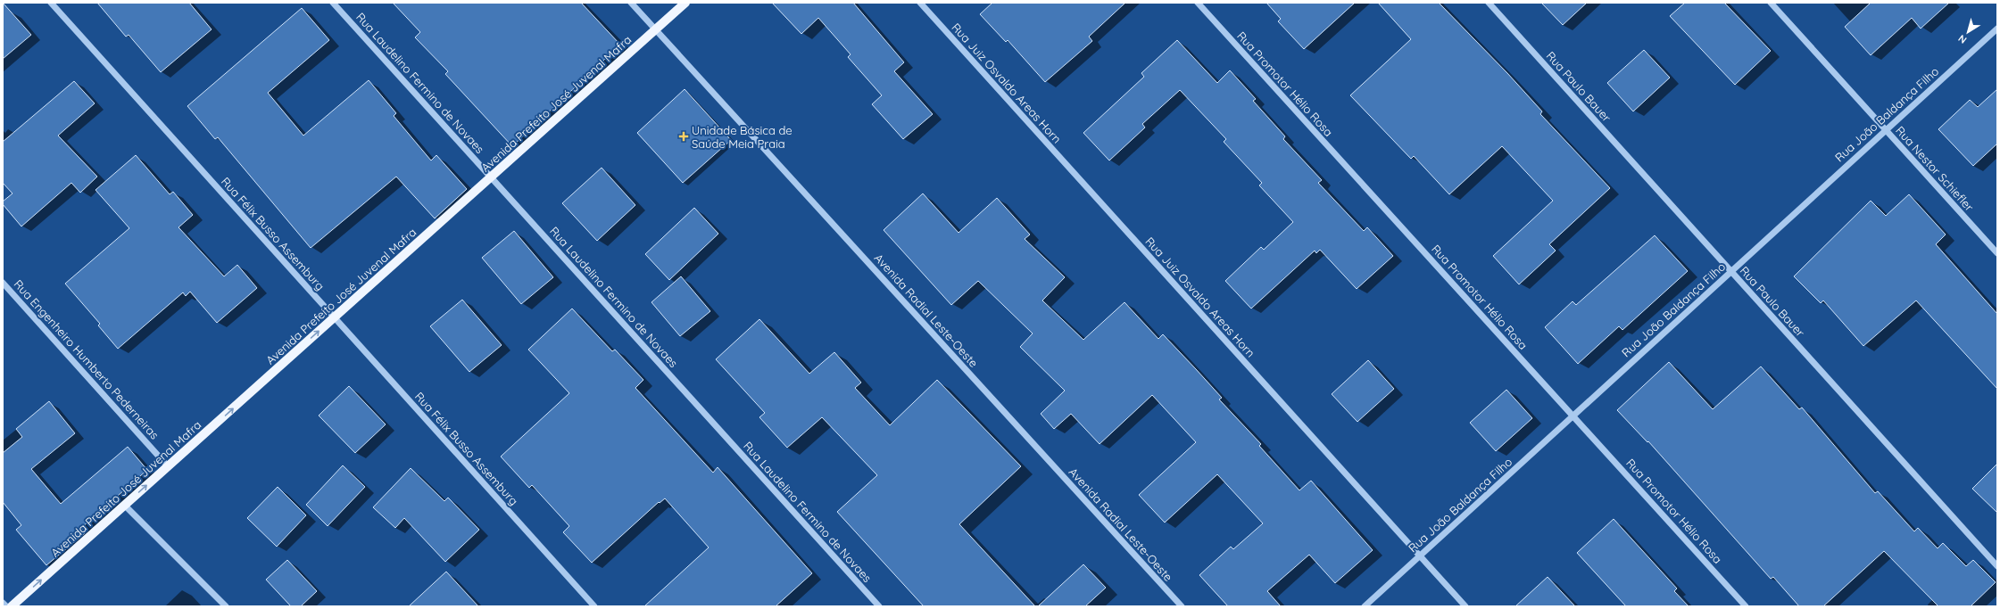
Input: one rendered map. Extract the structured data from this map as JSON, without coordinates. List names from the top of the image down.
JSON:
{
  "streets": {
    "main road": ["Avenida Prefeito José Juvenal Mafra"],
    "street": [
      "Rua Laudelino Fermino de Novaes",
      "Rua Juiz Osvaldo Areas Horn",
      "Rua Promotor Hélio Rosa",
      "Rua Paulo Bauer",
      "Rua João Baldança Filho",
      "Rua Nestor Schiefler",
      "Rua Félix Busso Assemburg",
      "Avenida Radial Leste-Oeste",
      "Rua Engenheiro Humberto Pederneiras"
    ]
  },
  "crossings": [
    ["Rua Laudelino Fermino de Novaes", "Avenida Prefeito José Juvenal Mafra"],
    ["Rua Juiz Osvaldo Areas Horn", "Rua João Baldança Filho"],
    ["Rua Promotor Hélio Rosa", "Rua João Baldança Filho"],
    ["Rua Paulo Bauer", "Rua João Baldança Filho"],
    ["Avenida Prefeito José Juvenal Mafra", "Rua Félix Busso Assemburg"],
    ["Avenida Prefeito José Juvenal Mafra", "Avenida Radial Leste-Oeste"],
    ["Avenida Prefeito José Juvenal Mafra", "Rua Engenheiro Humberto Pederneiras"],
    ["Rua João Baldança Filho", "Rua Nestor Schiefler"]
  ],
  "one_way": ["Avenida Prefeito José Juvenal Mafra"],
  "places": {
    "health": ["Unidade Básica de Saúde Meia Praia"]
  },
  "north": "bottom left"
}
